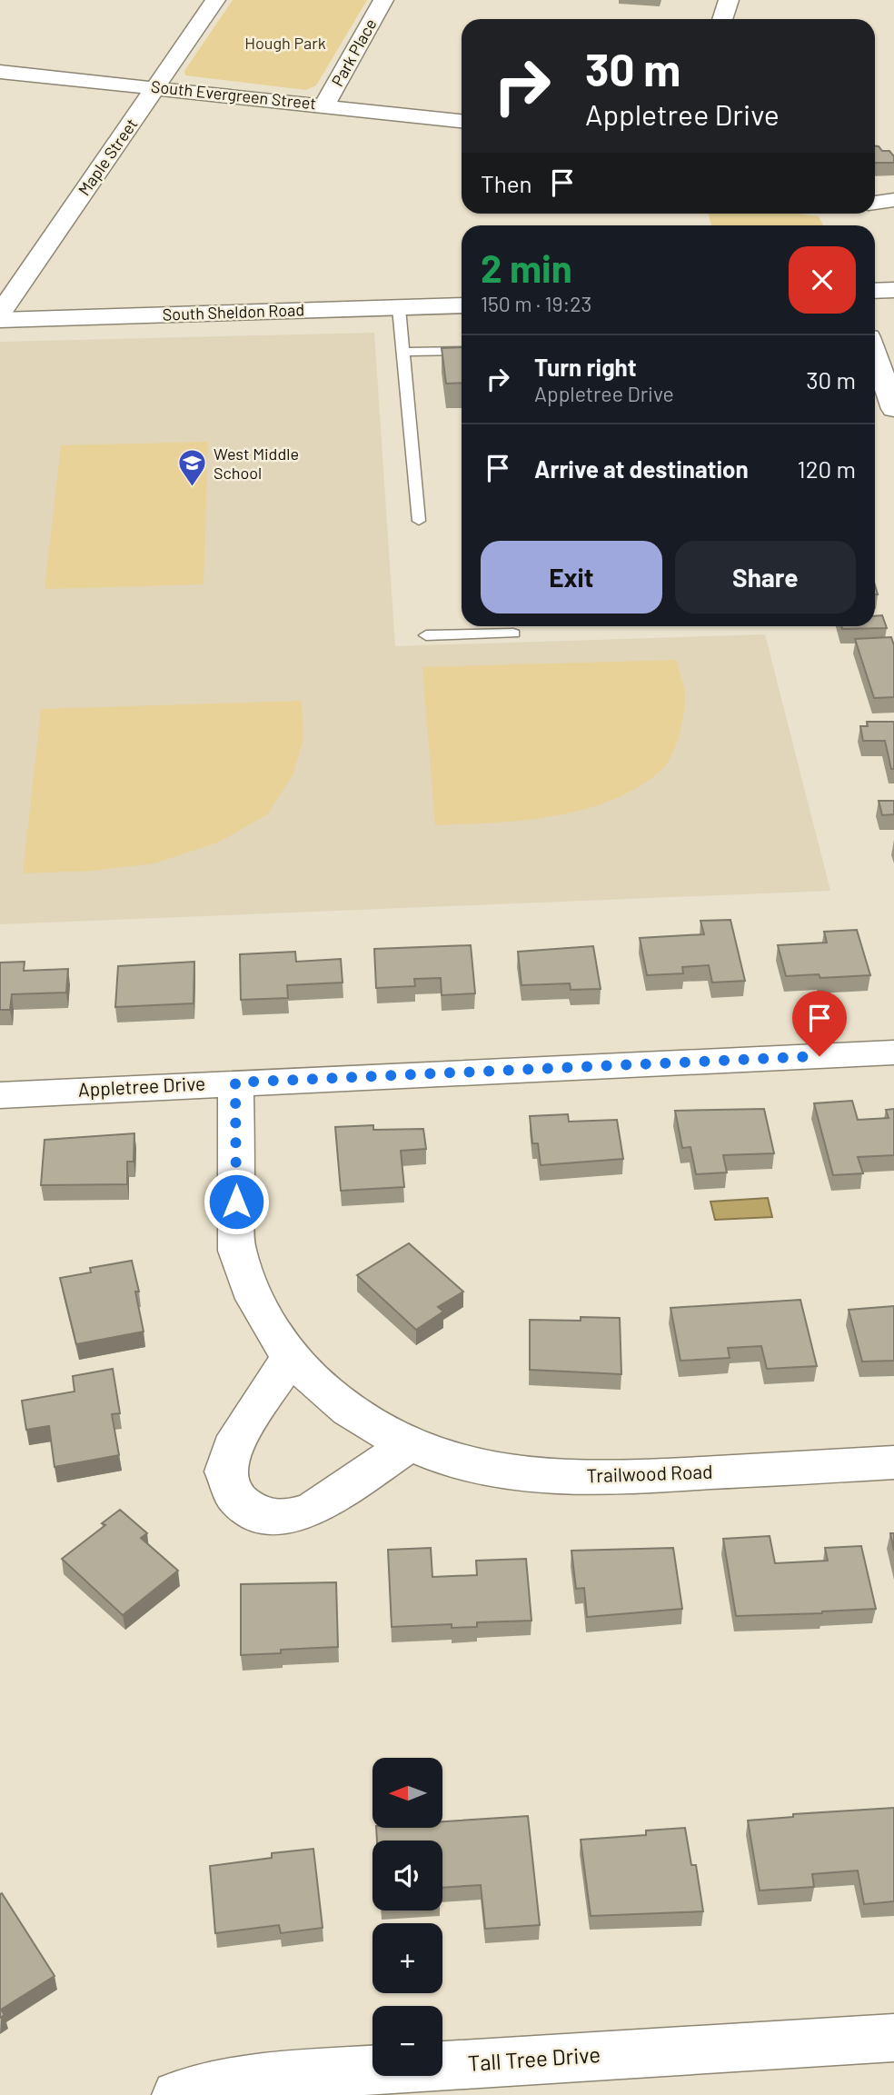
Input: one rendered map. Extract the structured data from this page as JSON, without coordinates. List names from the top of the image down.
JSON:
{
  "streets": {
    "street": [
      "Park Place",
      "South Evergreen Street",
      "Maple Street",
      "South Sheldon Road",
      "Appletree Drive",
      "Trailwood Road",
      "Tall Tree Drive"
    ]
  },
  "crossings": [
    ["Park Place", "South Evergreen Street"],
    ["South Evergreen Street", "Maple Street"],
    ["Appletree Drive", "Trailwood Road"]
  ],
  "parks": ["Hough Park"],
  "places": {
    "school or university": ["West Middle School"]
  },
  "north": "left",
  "page": {
    "turn": ["30 m", "Appletree Drive"],
    "then": "Then",
    "heading": ["2 min", "150 m · 19:23"],
    "list": [
      {
        "name": "Turn right",
        "note": "Appletree Drive",
        "value": "30 m"
      },
      {
        "name": "Arrive at destination",
        "value": "120 m"
      }
    ],
    "buttons": ["Exit", "Share"],
    "map_buttons": ["+", "−"]
  }
}
